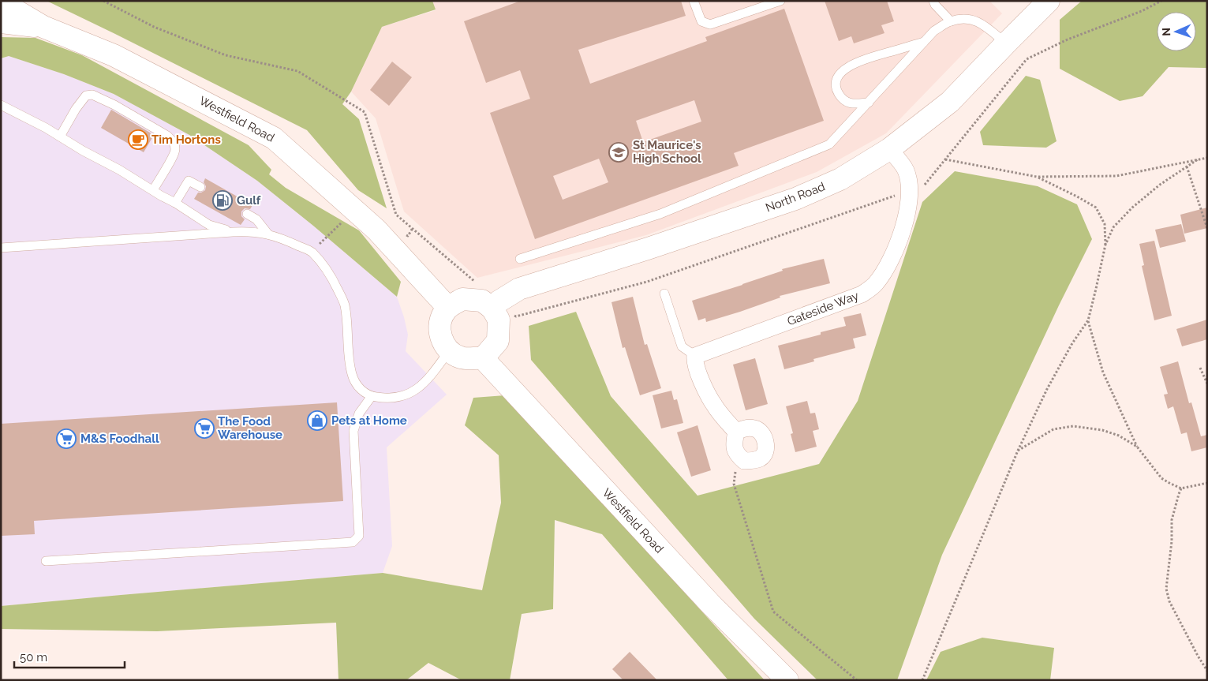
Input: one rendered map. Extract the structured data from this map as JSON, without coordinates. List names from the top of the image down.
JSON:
{
  "streets": {
    "main road": ["Westfield Road", "North Road"],
    "street": ["Gateside Way"]
  },
  "crossings": [
    ["Westfield Road", "North Road"],
    ["North Road", "Gateside Way"]
  ],
  "places": {
    "cafe": ["Tim Hortons"],
    "school or university": ["St Maurice's High School"],
    "fuel station": ["Gulf"],
    "shop": ["Pets at Home"],
    "supermarket": ["The Food Warehouse", "M&S Foodhall"]
  },
  "scale_bar": "50 m",
  "north": "left"
}
